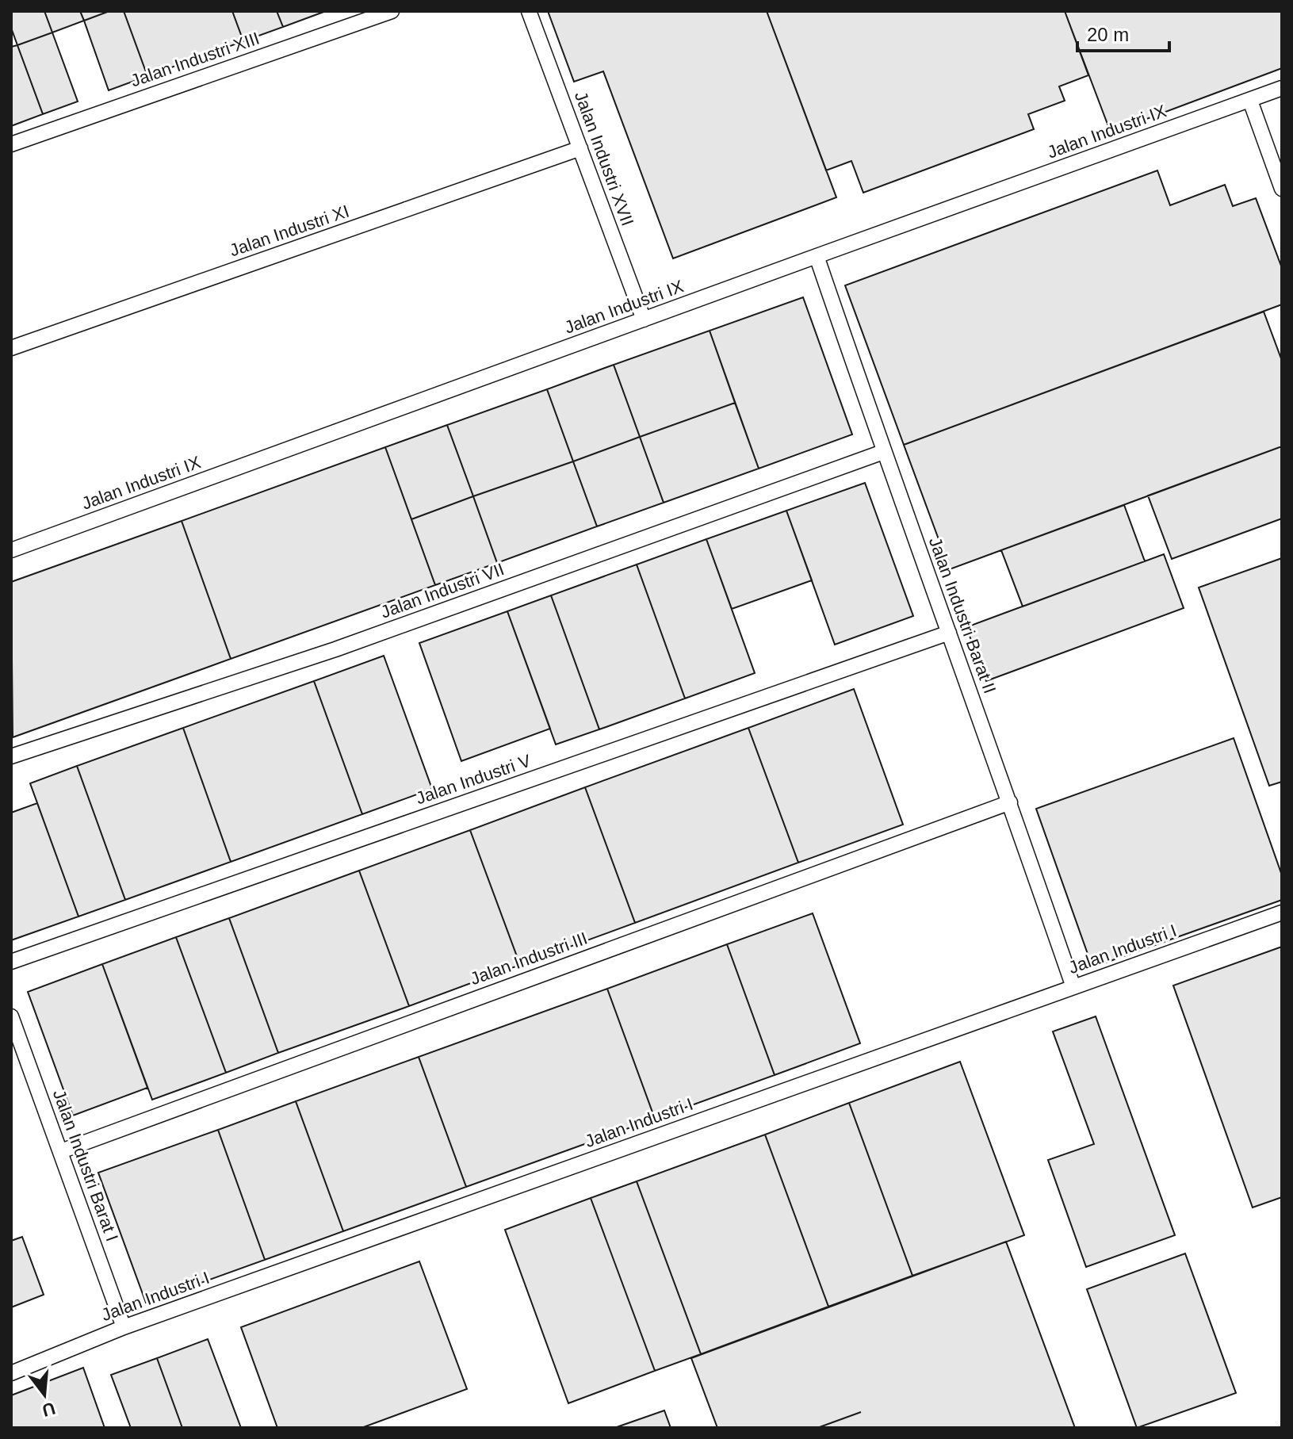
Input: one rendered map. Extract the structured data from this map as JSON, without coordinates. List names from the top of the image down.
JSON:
{
  "streets": {
    "lane": [
      "Jalan Industri XIII",
      "Jalan Industri IX",
      "Jalan Industri XVII",
      "Jalan Industri XI",
      "Jalan Industri VII",
      "Jalan Industri Barat II",
      "Jalan Industri V",
      "Jalan Industri I",
      "Jalan Industri III",
      "Jalan Industri Barat I"
    ]
  },
  "crossings": [
    ["Jalan Industri IX", "Jalan Industri XVII"],
    ["Jalan Industri IX", "Jalan Industri Barat II"],
    ["Jalan Industri XVII", "Jalan Industri XI"],
    ["Jalan Industri VII", "Jalan Industri Barat II"],
    ["Jalan Industri Barat II", "Jalan Industri V"],
    ["Jalan Industri Barat II", "Jalan Industri I"],
    ["Jalan Industri Barat II", "Jalan Industri III"],
    ["Jalan Industri I", "Jalan Industri Barat I"],
    ["Jalan Industri III", "Jalan Industri Barat I"]
  ],
  "scale_bar": "20 m",
  "north": "bottom"
}
